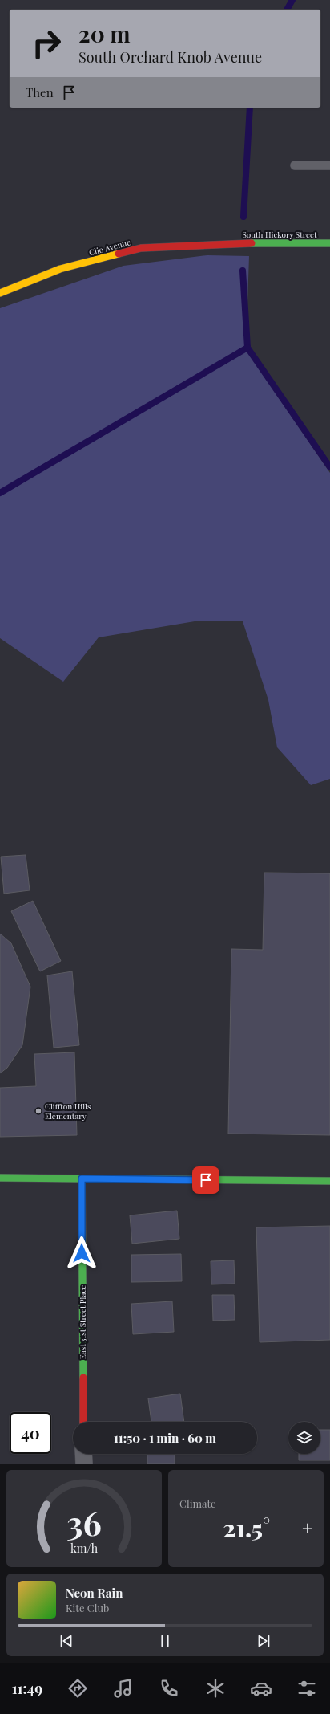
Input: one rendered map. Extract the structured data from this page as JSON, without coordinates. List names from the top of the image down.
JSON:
{
  "streets": {
    "street": ["South Hickory Street", "Clio Avenue", "East 31st Street Place"]
  },
  "crossings": [
    ["South Hickory Street", "Clio Avenue"]
  ],
  "places": ["Cliffton Hills Elementary"],
  "page": {
    "turn": ["20 m", "South Orchard Knob Avenue"],
    "then": "Then",
    "limit": "40",
    "trip": "11:50 · 1 min · 60 m",
    "tile": "Climate",
    "heat": ["−", "21.5°", "+"],
    "song": ["Neon Rain", "Kite Club"],
    "tabs": "11:49",
    "gauge": ["36", "km/h"]
  }
}
